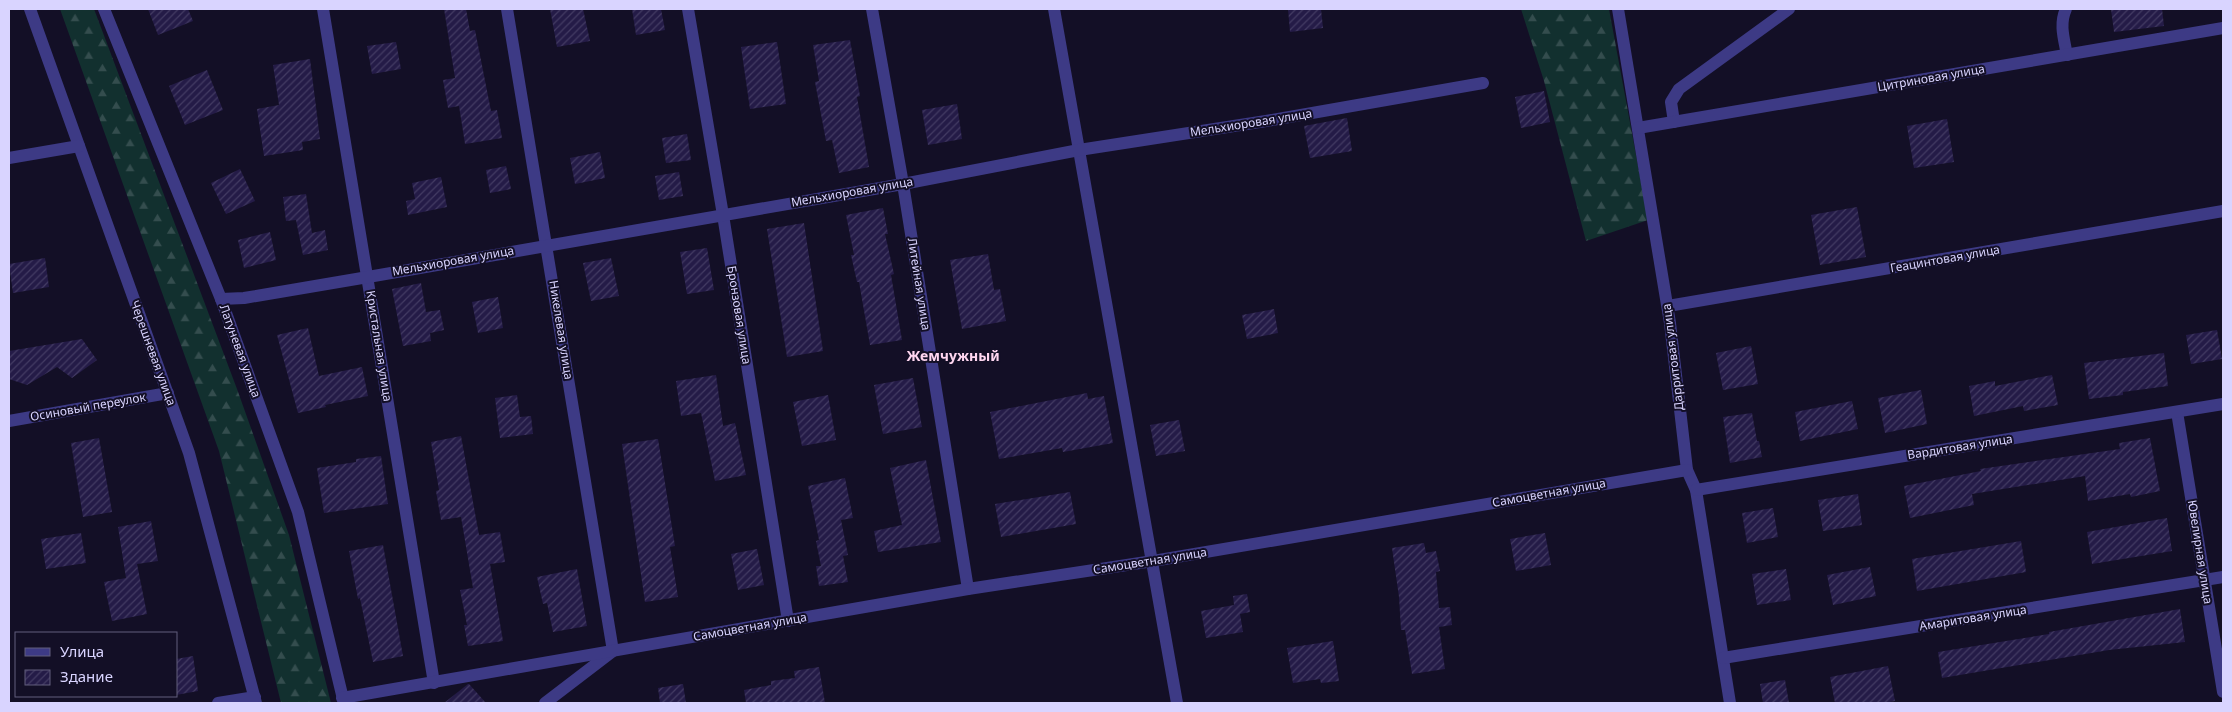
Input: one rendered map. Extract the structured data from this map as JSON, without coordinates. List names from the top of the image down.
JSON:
{
  "streets": {
    "street": [
      "Цитриновая улица",
      "Мельхиоровая улица",
      "Геацинтовая улица",
      "Литейная улица",
      "Бронзовая улица",
      "Никелевая улица",
      "Кристальная улица",
      "Латуневая улица",
      "Черешневая улица",
      "Дарритовая улица",
      "Осиновый переулок",
      "Вардитовая улица",
      "Самоцветная улица",
      "Ювелирная улица",
      "Амаритовая улица"
    ]
  },
  "crossings": [
    ["Цитриновая улица", "Дарритовая улица"],
    ["Мельхиоровая улица", "Литейная улица"],
    ["Мельхиоровая улица", "Бронзовая улица"],
    ["Мельхиоровая улица", "Никелевая улица"],
    ["Мельхиоровая улица", "Кристальная улица"],
    ["Мельхиоровая улица", "Латуневая улица"],
    ["Геацинтовая улица", "Дарритовая улица"],
    ["Литейная улица", "Самоцветная улица"],
    ["Бронзовая улица", "Самоцветная улица"],
    ["Никелевая улица", "Самоцветная улица"],
    ["Кристальная улица", "Самоцветная улица"],
    ["Латуневая улица", "Самоцветная улица"],
    ["Черешневая улица", "Осиновый переулок"],
    ["Дарритовая улица", "Вардитовая улица"],
    ["Дарритовая улица", "Самоцветная улица"],
    ["Дарритовая улица", "Амаритовая улица"],
    ["Вардитовая улица", "Ювелирная улица"],
    ["Ювелирная улица", "Амаритовая улица"]
  ],
  "districts": ["Жемчужный"],
  "legend": ["Улица", "Здание"]
}
